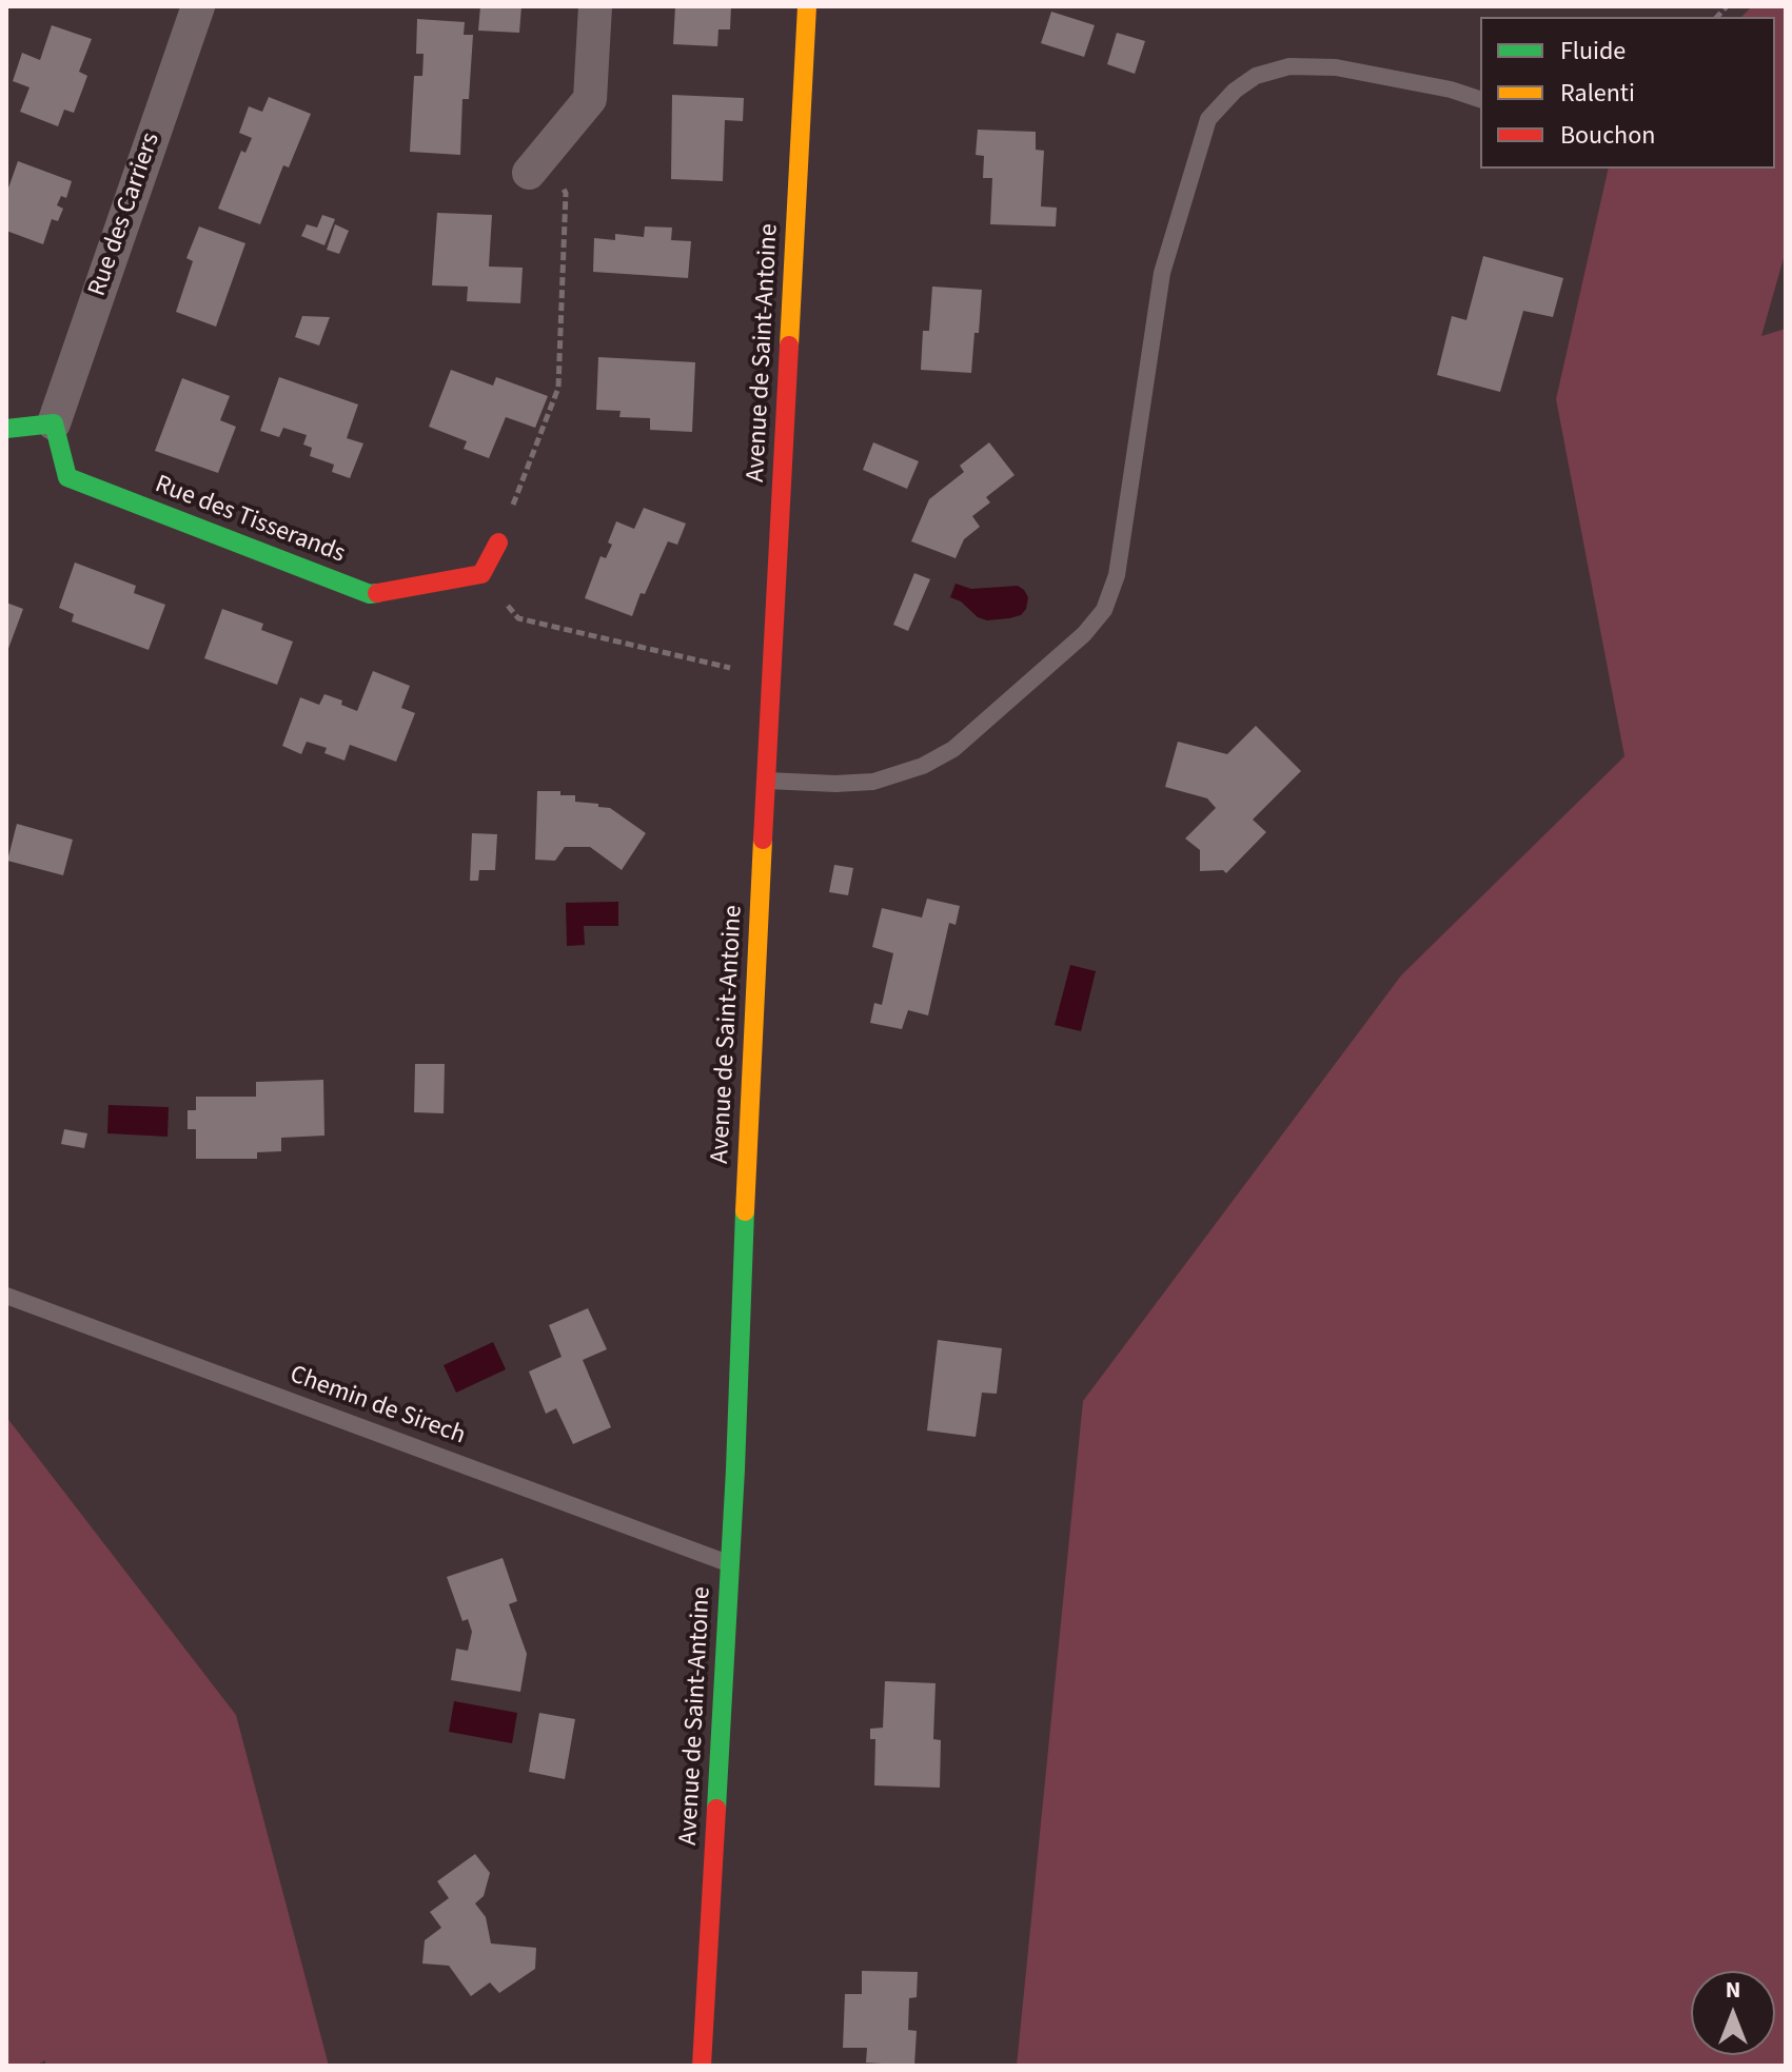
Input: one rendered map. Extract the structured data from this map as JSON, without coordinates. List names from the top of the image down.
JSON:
{
  "streets": {
    "street": ["Rue des Carriers", "Avenue de Saint-Antoine", "Rue des Tisserands"],
    "lane": ["Chemin de Sirech"]
  },
  "crossings": [
    ["Rue des Carriers", "Rue des Tisserands"],
    ["Avenue de Saint-Antoine", "Chemin de Sirech"]
  ],
  "legend": ["Fluide", "Ralenti", "Bouchon"],
  "north": "top"
}
